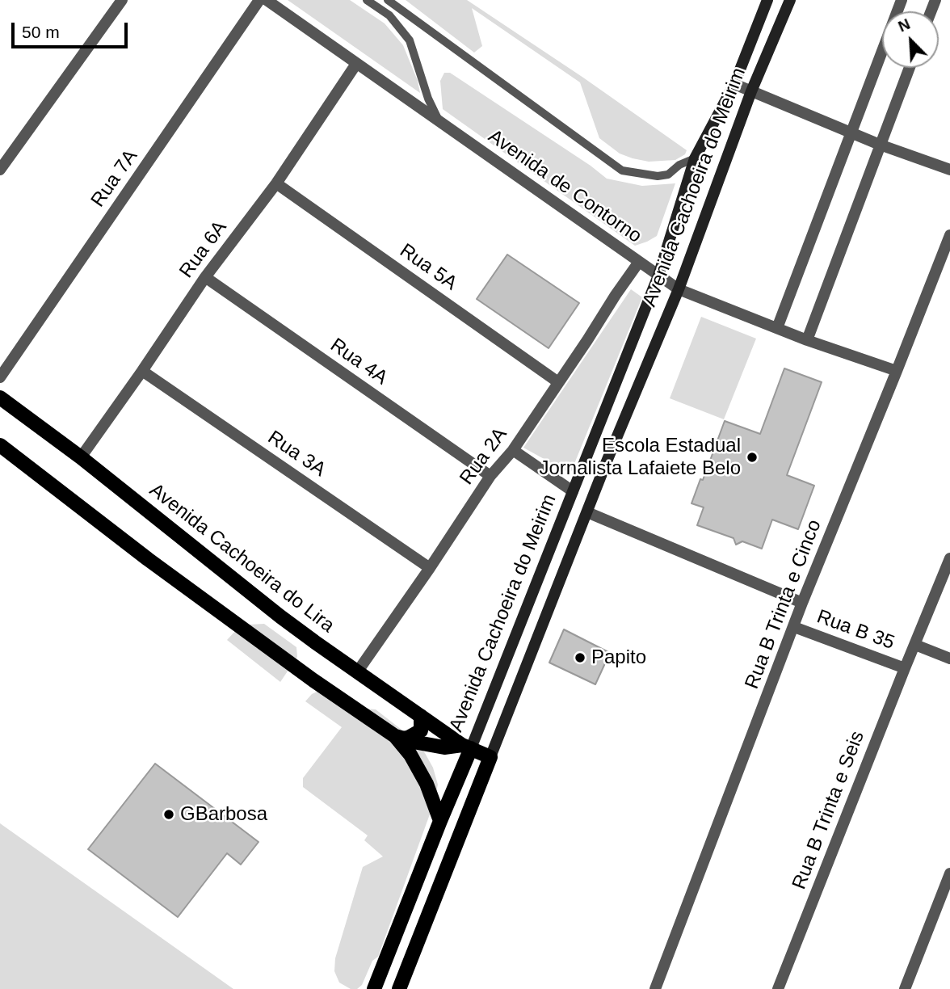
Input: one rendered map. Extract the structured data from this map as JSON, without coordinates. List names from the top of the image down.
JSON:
{
  "streets": {
    "main road": ["Avenida Cachoeira do Meirim", "Avenida Cachoeira do Lira"],
    "street": [
      "Rua 7A",
      "Avenida de Contorno",
      "Rua 6A",
      "Rua 5A",
      "Rua 4A",
      "Rua 3A",
      "Rua 2A",
      "Rua B Trinta e Cinco",
      "Rua B 35",
      "Rua B Trinta e Seis"
    ]
  },
  "crossings": [
    ["Avenida de Contorno", "Avenida Cachoeira do Meirim"],
    ["Avenida de Contorno", "Rua 6A"],
    ["Avenida de Contorno", "Rua 2A"],
    ["Avenida de Contorno", "Rua B Trinta e Cinco"],
    ["Avenida Cachoeira do Meirim", "Avenida Cachoeira do Lira"],
    ["Rua 6A", "Rua 5A"],
    ["Rua 6A", "Rua 4A"],
    ["Rua 6A", "Rua 3A"],
    ["Rua 6A", "Avenida Cachoeira do Lira"],
    ["Rua 5A", "Rua 2A"],
    ["Rua 4A", "Rua 2A"],
    ["Rua 3A", "Rua 2A"],
    ["Rua 2A", "Avenida Cachoeira do Lira"],
    ["Rua B Trinta e Cinco", "Rua B 35"],
    ["Rua B 35", "Rua B Trinta e Seis"]
  ],
  "places": ["Escola Estadual Jornalista Lafaiete Belo", "Papito", "GBarbosa"],
  "scale_bar": "50 m",
  "north": "top left"
}
